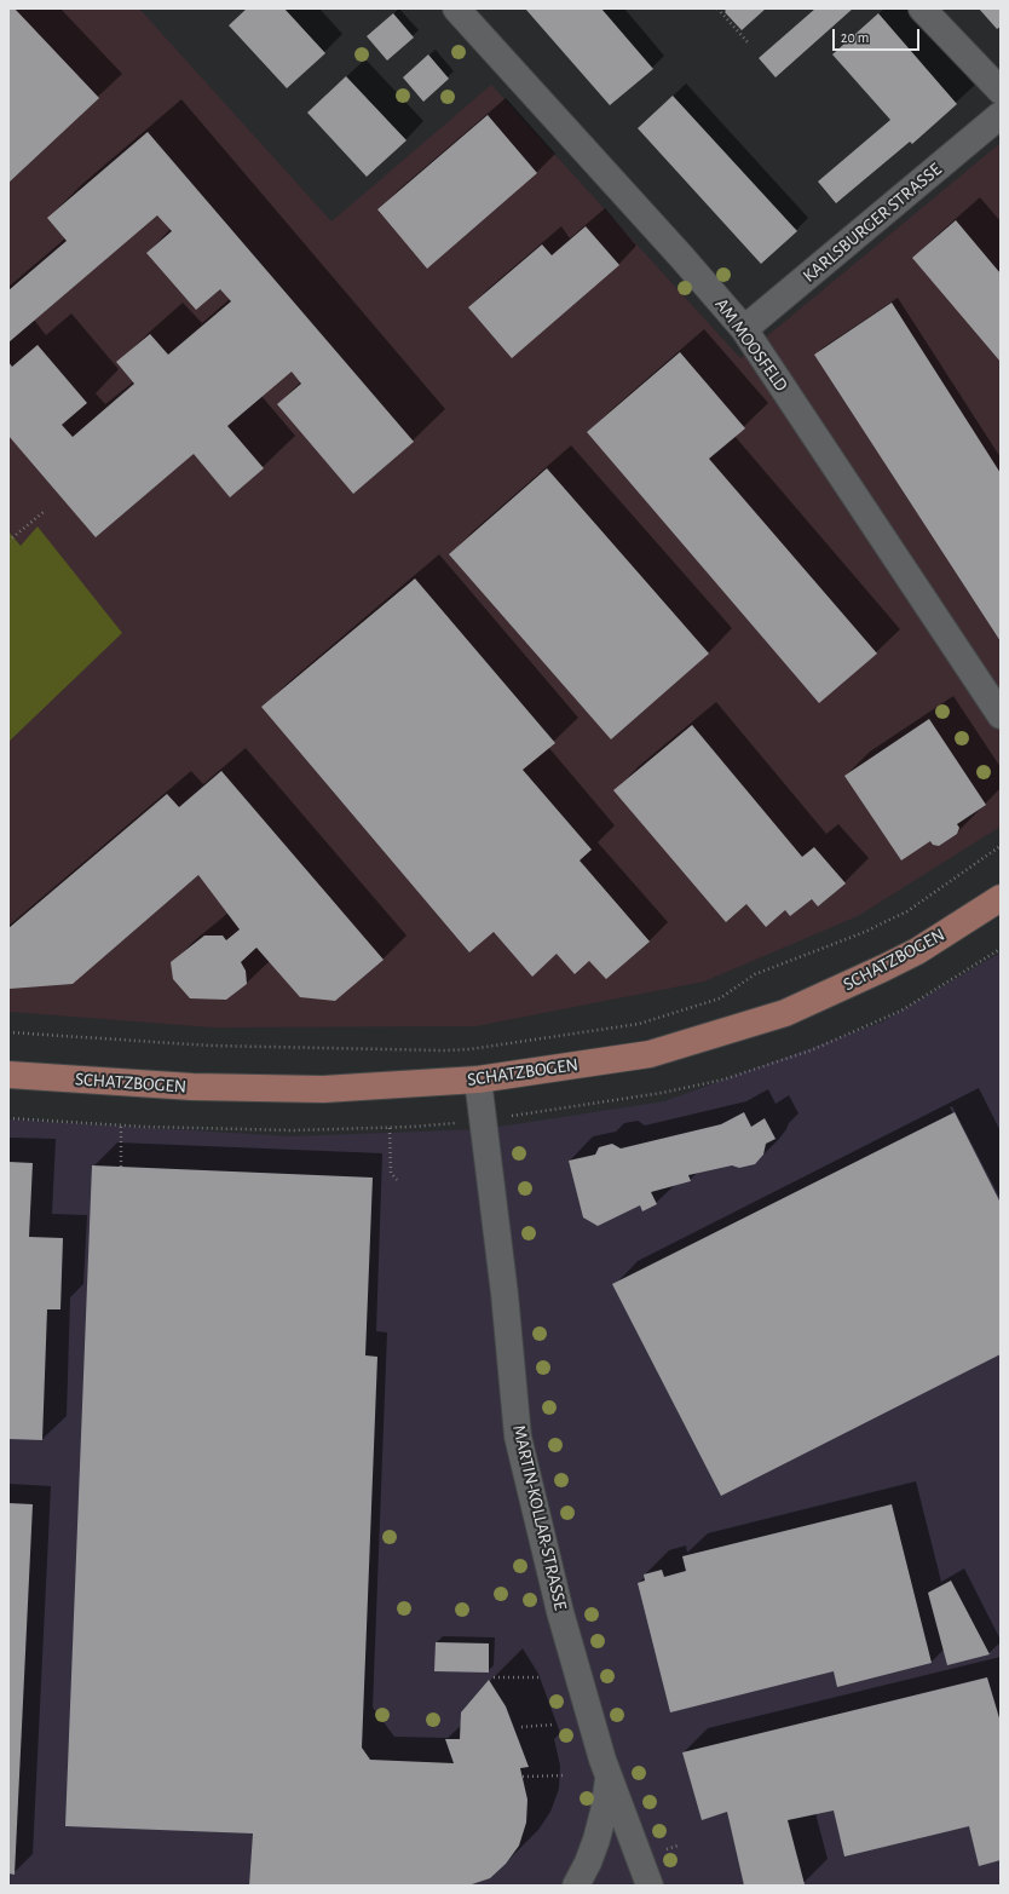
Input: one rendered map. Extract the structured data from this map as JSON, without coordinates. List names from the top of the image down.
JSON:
{
  "streets": {
    "main road": ["SCHATZBOGEN"],
    "street": ["KARLSBURGER STRASSE", "AM MOOSFELD", "MARTIN-KOLLAR-STRASSE"]
  },
  "crossings": [
    ["KARLSBURGER STRASSE", "AM MOOSFELD"],
    ["SCHATZBOGEN", "MARTIN-KOLLAR-STRASSE"]
  ],
  "scale_bar": "20 m"
}
